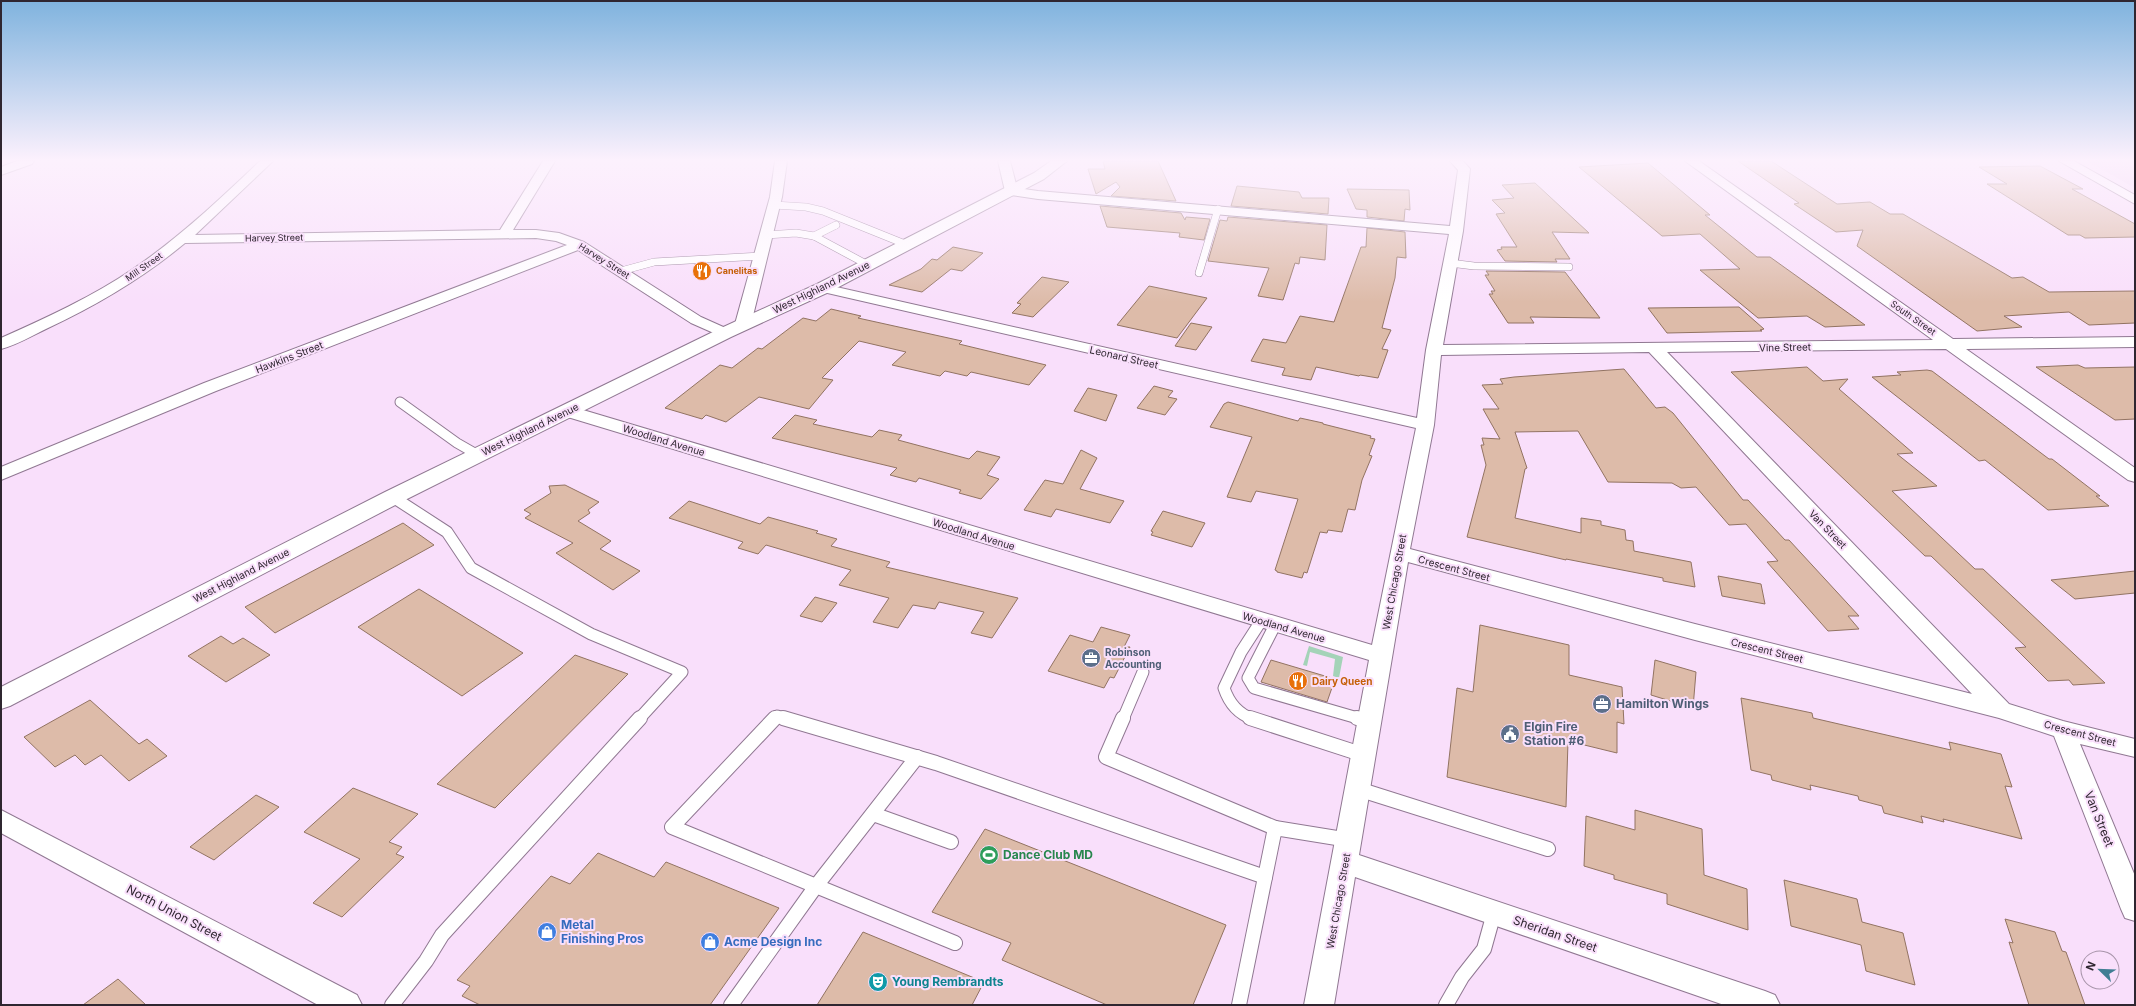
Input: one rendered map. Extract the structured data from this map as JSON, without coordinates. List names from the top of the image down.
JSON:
{
  "streets": {
    "main road": ["West Highland Avenue"],
    "street": [
      "Harvey Street",
      "Mill Street",
      "South Street",
      "Vine Street",
      "Hawkins Street",
      "Leonard Street",
      "Woodland Avenue",
      "Van Street",
      "Crescent Street",
      "West Chicago Street",
      "North Union Street",
      "Sheridan Street"
    ]
  },
  "crossings": [
    ["Harvey Street", "Mill Street"],
    ["Harvey Street", "West Highland Avenue"],
    ["Harvey Street", "Hawkins Street"],
    ["West Highland Avenue", "Leonard Street"],
    ["West Highland Avenue", "Woodland Avenue"],
    ["South Street", "Vine Street"],
    ["Vine Street", "Van Street"],
    ["Vine Street", "West Chicago Street"],
    ["Leonard Street", "West Chicago Street"],
    ["Woodland Avenue", "West Chicago Street"],
    ["Van Street", "Crescent Street"],
    ["Crescent Street", "West Chicago Street"],
    ["West Chicago Street", "Sheridan Street"]
  ],
  "places": {
    "restaurant": ["Canelitas", "Dairy Queen"],
    "office": ["Robinson Accounting", "Hamilton Wings"],
    "public building": ["Elgin Fire Station #6"],
    "sports": ["Dance Club MD"],
    "shop": ["Metal Finishing Pros", "Acme Design Inc"],
    "theatre": ["Young Rembrandts"]
  },
  "north": "top left"
}
